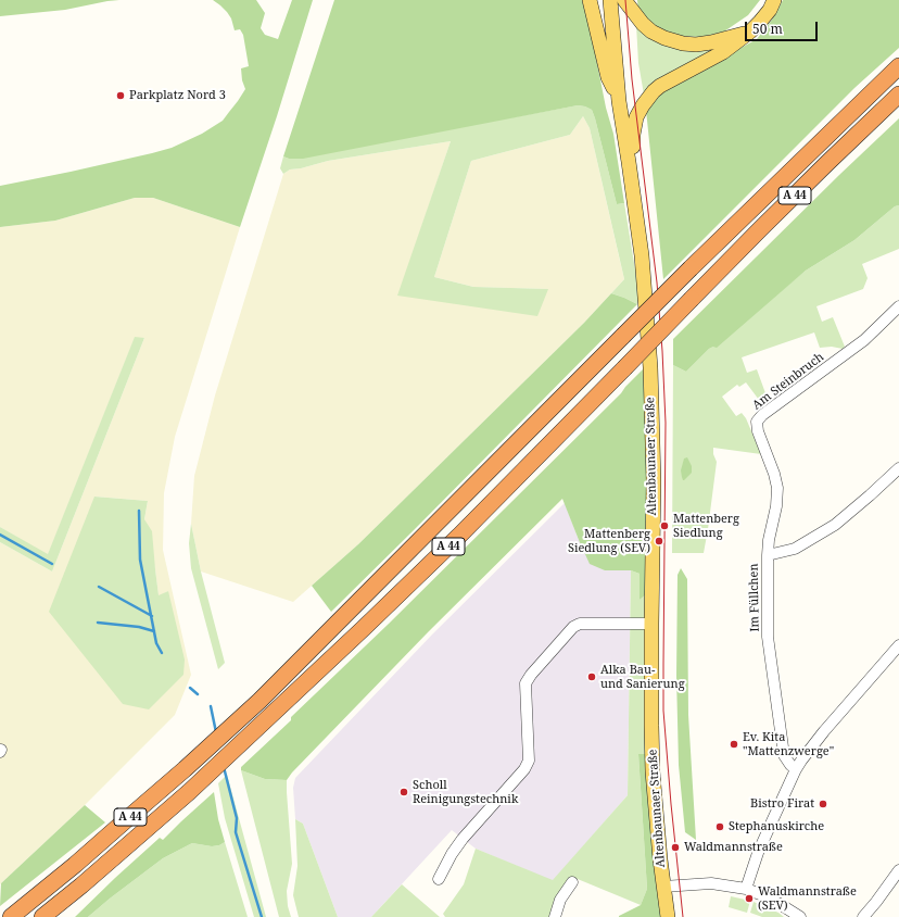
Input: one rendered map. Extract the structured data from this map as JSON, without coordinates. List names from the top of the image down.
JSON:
{
  "streets": {
    "highway": ["A 44"],
    "main road": ["Altenbaunaer Straße"],
    "street": ["Am Steinbruch", "Im Füllchen"]
  },
  "crossings": [
    ["Am Steinbruch", "Im Füllchen"]
  ],
  "places": [
    "Parkplatz Nord 3",
    "Mattenberg Siedlung",
    "Mattenberg Siedlung (SEV)",
    "Alka Bau- und Sanierung",
    "Ev. Kita \"Mattenzwerge\"",
    "Scholl Reinigungstechnik",
    "Bistro Firat",
    "Stephanuskirche",
    "Waldmannstraße",
    "Waldmannstraße (SEV)"
  ],
  "scale_bar": "50 m"
}
